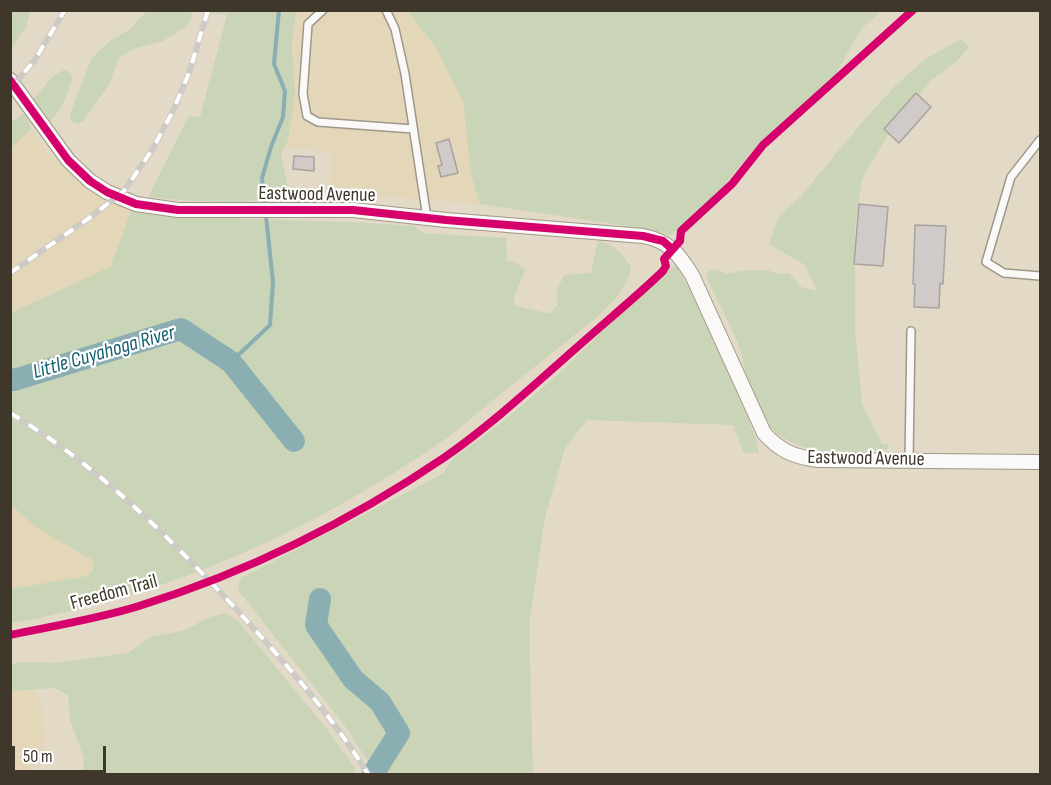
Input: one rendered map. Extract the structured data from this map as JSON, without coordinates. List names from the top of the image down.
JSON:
{
  "streets": {
    "street": ["Eastwood Avenue"],
    "cycle path": ["Freedom Trail"]
  },
  "water": ["Little Cuyahoga River"],
  "scale_bar": "50 m"
}
